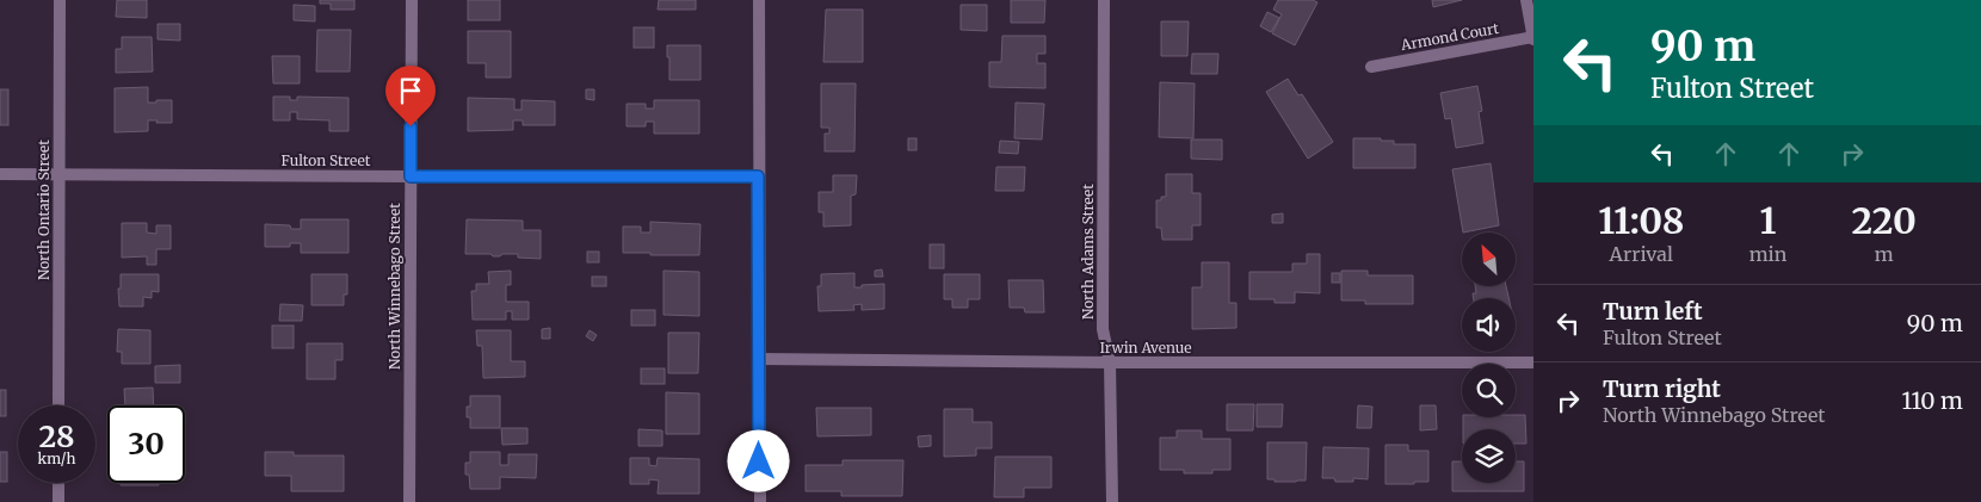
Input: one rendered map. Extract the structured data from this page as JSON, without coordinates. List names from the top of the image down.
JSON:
{
  "streets": {
    "street": [
      "Armond Court",
      "Fulton Street",
      "North Ontario Street",
      "North Adams Street",
      "North Winnebago Street",
      "Irwin Avenue"
    ]
  },
  "crossings": [
    ["Fulton Street", "North Ontario Street"],
    ["Fulton Street", "North Winnebago Street"],
    ["North Adams Street", "Irwin Avenue"]
  ],
  "north": "top left",
  "page": {
    "turn": ["90 m", "Fulton Street"],
    "eta": [
      "11:08",
      "Arrival",
      "1",
      "min",
      "220",
      "m"
    ],
    "list": [
      {
        "name": "Turn left",
        "note": "Fulton Street",
        "value": "90 m"
      },
      {
        "name": "Turn right",
        "note": "North Winnebago Street",
        "value": "110 m"
      }
    ],
    "speed": "28 km/h",
    "limit": "30"
  }
}
